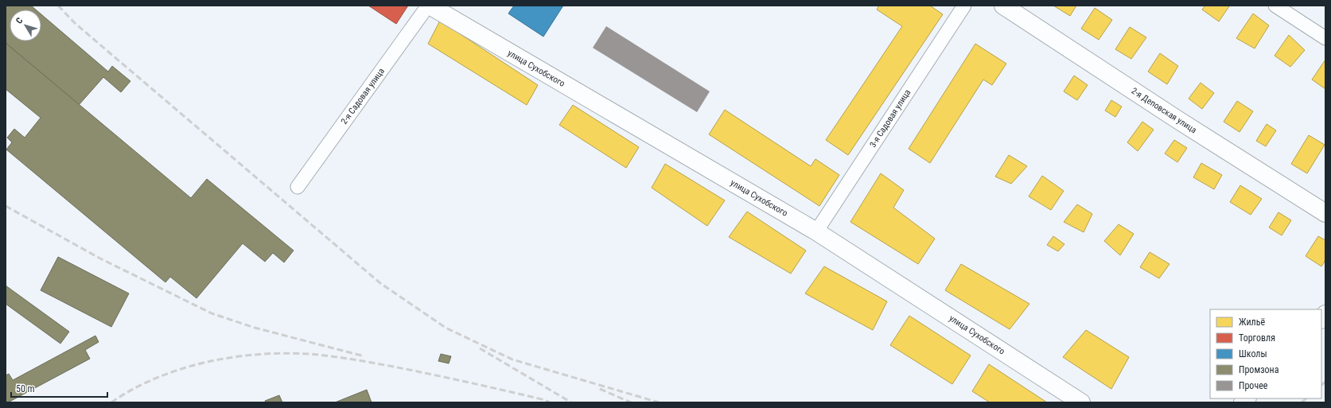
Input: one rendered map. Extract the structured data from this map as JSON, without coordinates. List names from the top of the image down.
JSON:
{
  "streets": {
    "street": [
      "улица Сухобского",
      "2-я Садовая улица",
      "2-я Деповская улица",
      "3-я Садовая улица"
    ]
  },
  "crossings": [
    ["улица Сухобского", "2-я Садовая улица"],
    ["улица Сухобского", "3-я Садовая улица"]
  ],
  "legend": [
    "Жильё",
    "Торговля",
    "Школы",
    "Промзона",
    "Прочее"
  ],
  "scale_bar": "50 m",
  "north": "top left"
}
